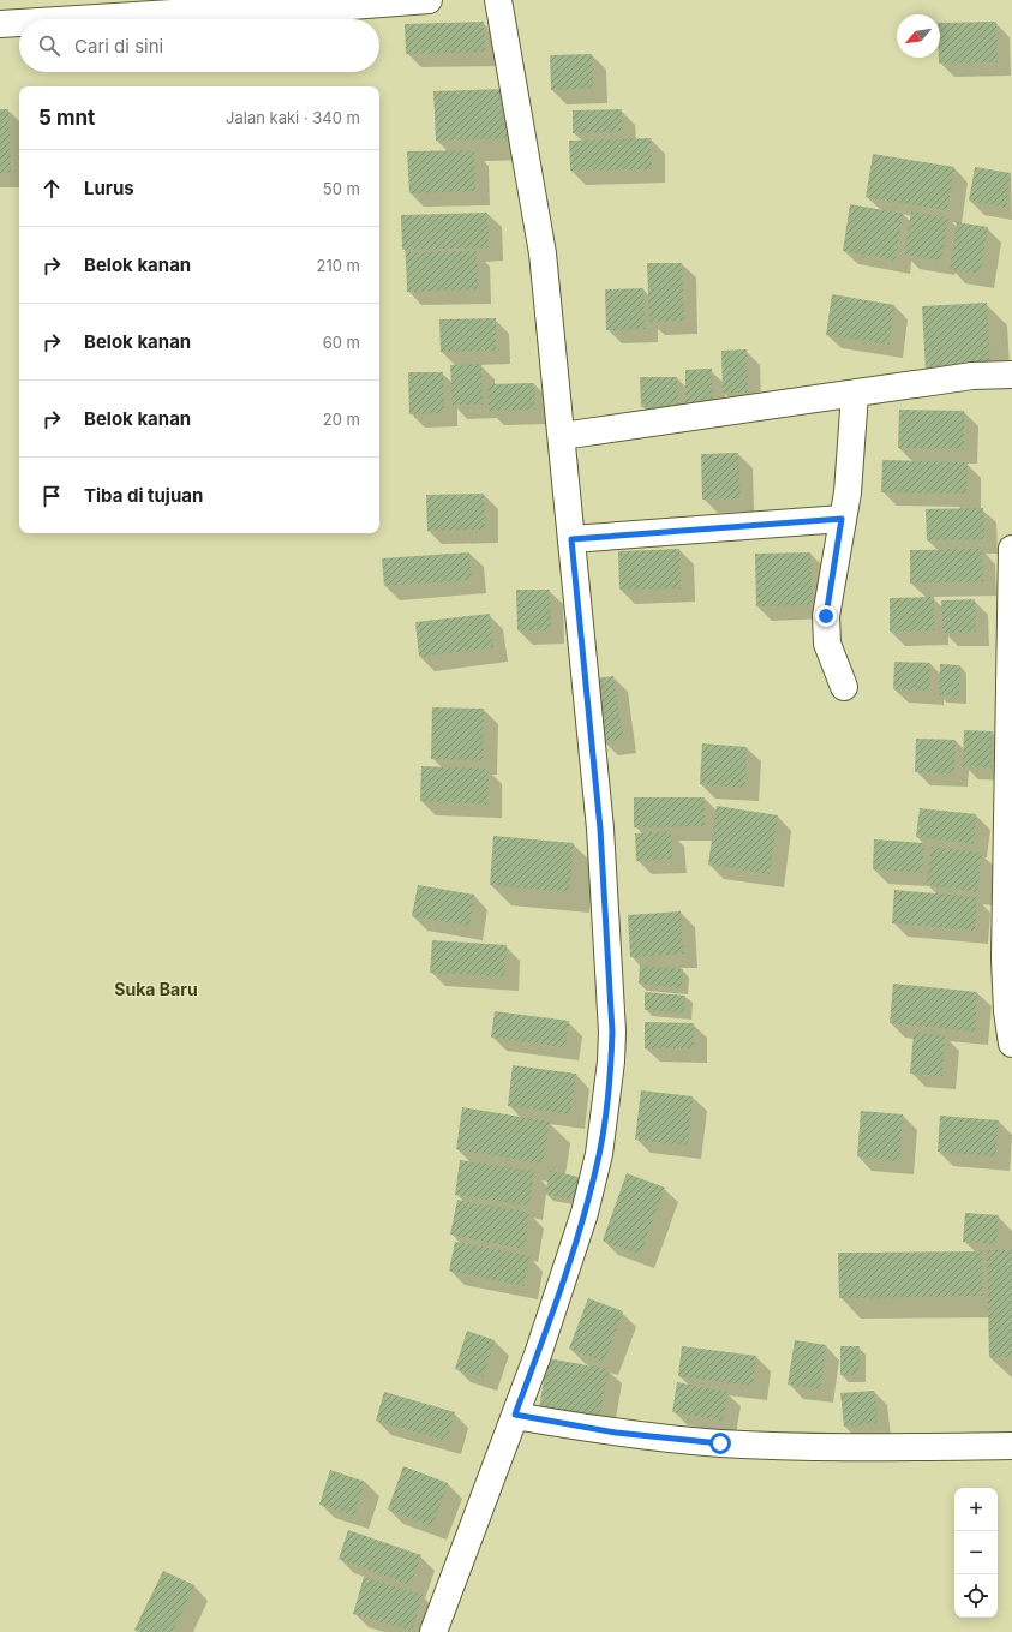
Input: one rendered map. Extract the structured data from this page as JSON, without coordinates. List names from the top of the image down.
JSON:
{
  "districts": ["Suka Baru"],
  "north": "bottom left",
  "page": {
    "search": "Cari di sini",
    "heading": ["5 mnt", "Jalan kaki · 340 m"],
    "list": [
      ["Lurus", "50 m"],
      ["Belok kanan", "210 m"],
      ["Belok kanan", "60 m"],
      ["Belok kanan", "20 m"],
      "Tiba di tujuan"
    ],
    "map_buttons": ["+", "−"]
  }
}
